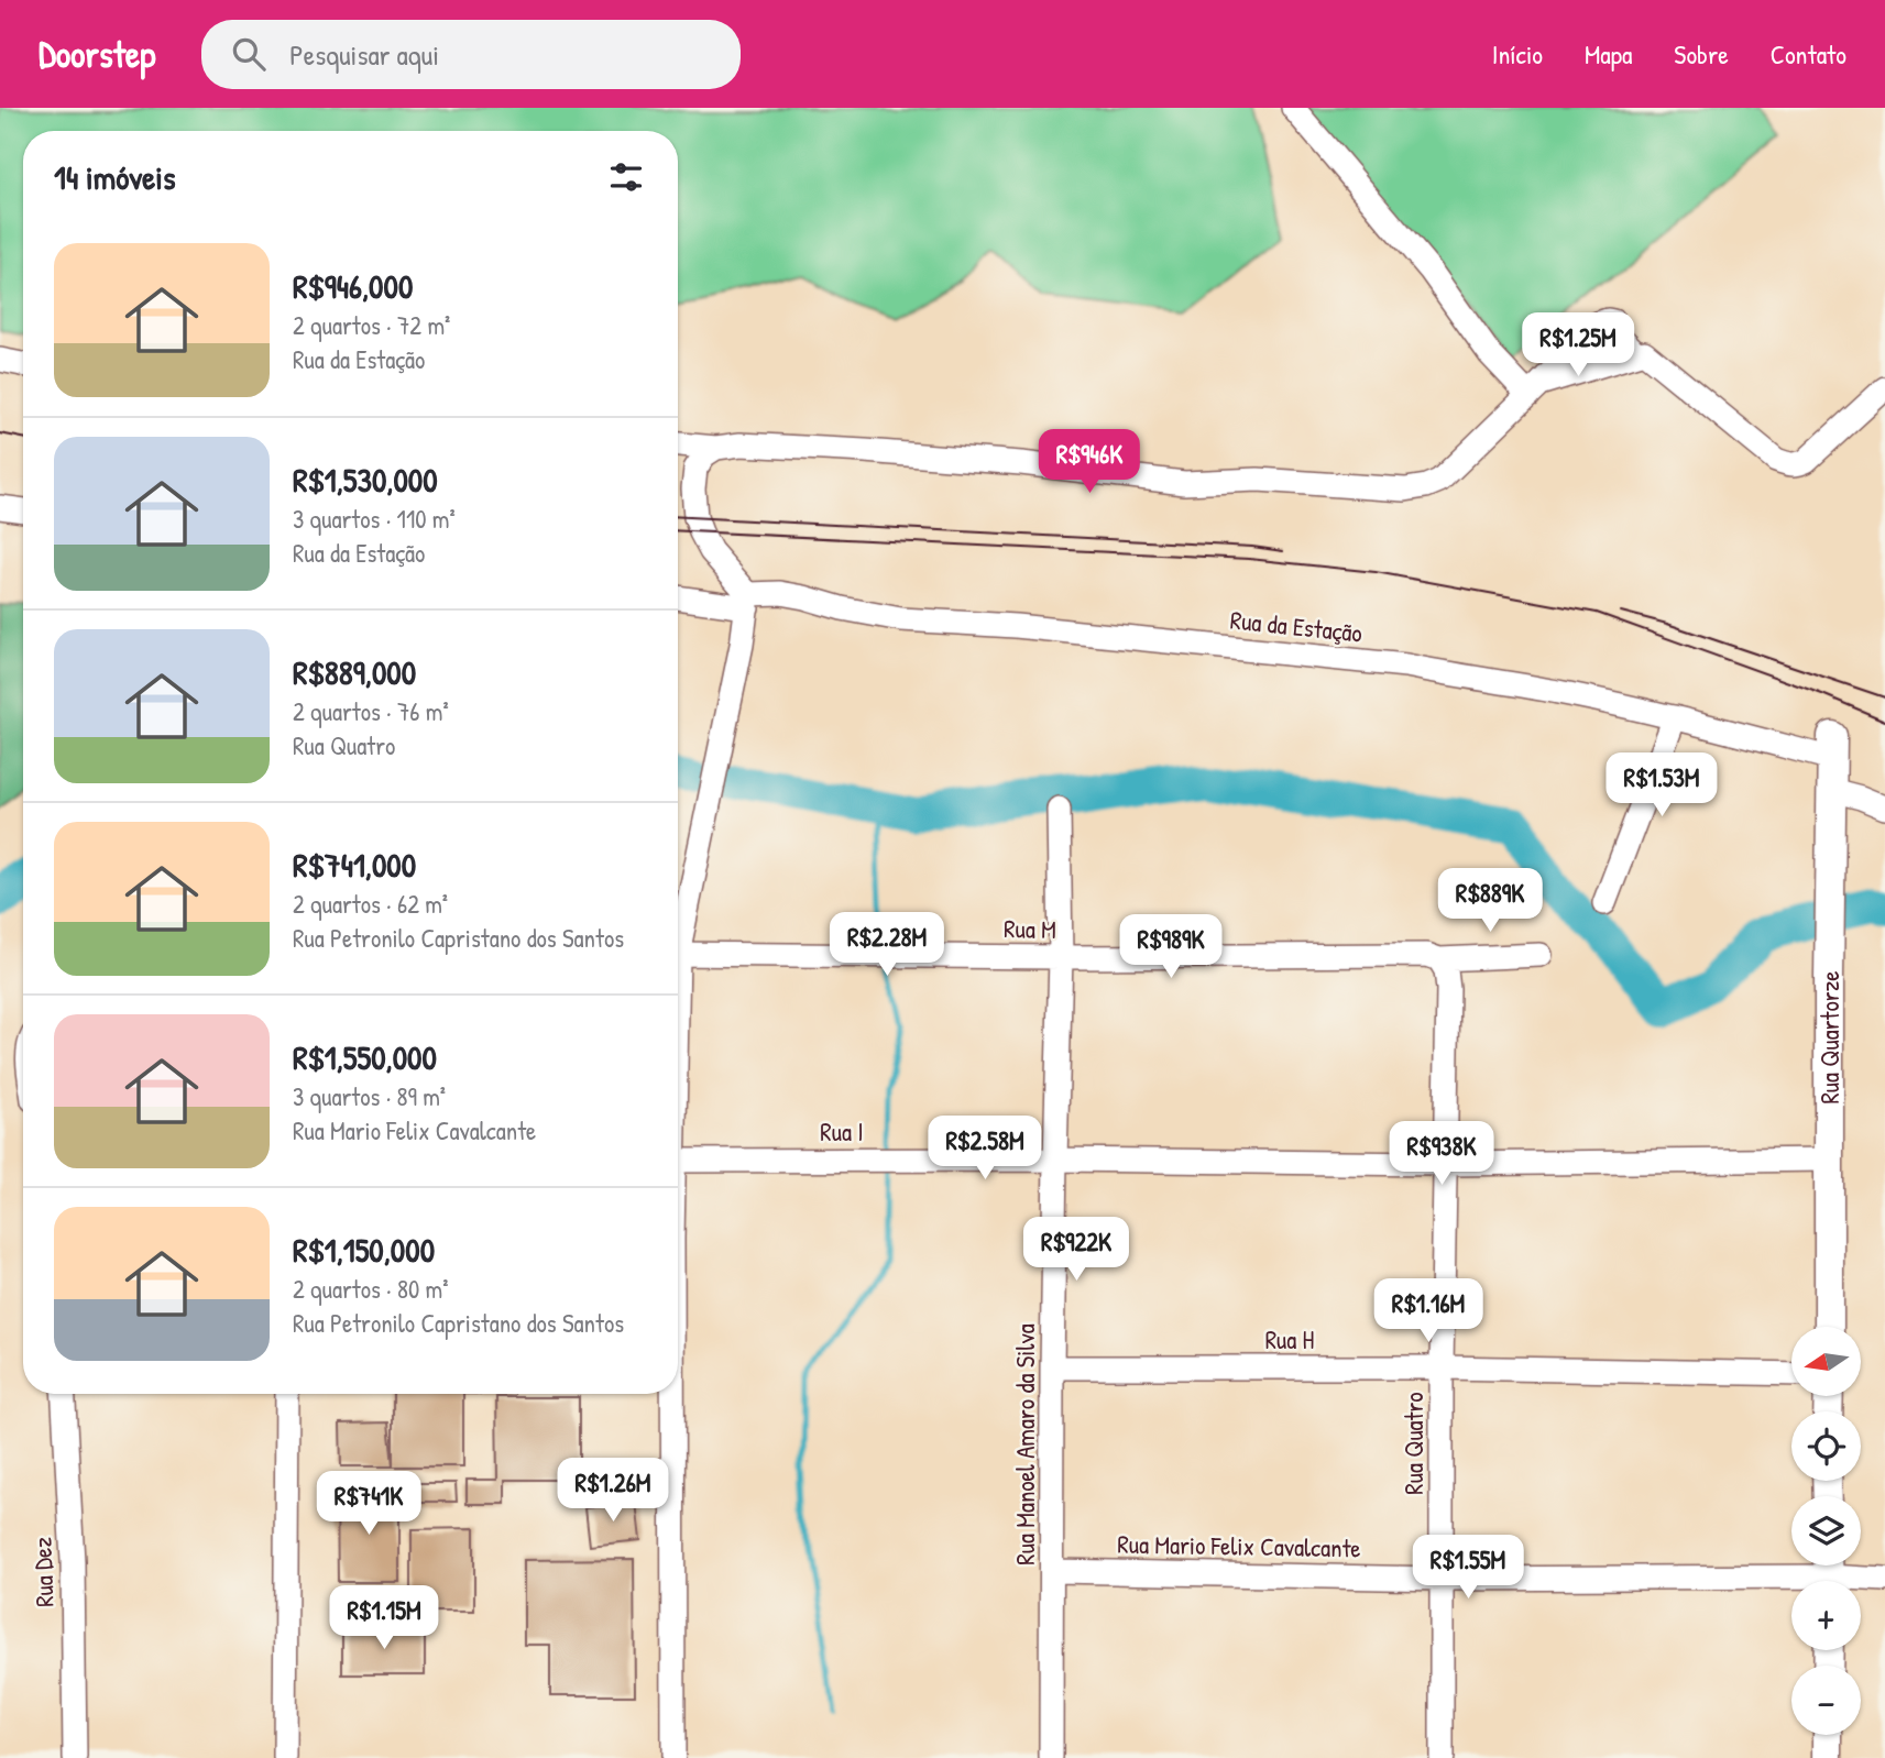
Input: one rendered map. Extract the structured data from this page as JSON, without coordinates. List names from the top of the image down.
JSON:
{
  "streets": {
    "street": [
      "Rua da Estação",
      "Rua M",
      "Rua Quartorze",
      "Rua I",
      "Rua H",
      "Rua Quatro",
      "Rua Manoel Amaro da Silva",
      "Rua Mario Felix Cavalcante",
      "Rua Dez"
    ]
  },
  "crossings": [
    ["Rua da Estação", "Rua Quartorze"],
    ["Rua M", "Rua Quatro"],
    ["Rua M", "Rua Manoel Amaro da Silva"],
    ["Rua Quartorze", "Rua I"],
    ["Rua I", "Rua Quatro"],
    ["Rua I", "Rua Manoel Amaro da Silva"],
    ["Rua H", "Rua Quatro"],
    ["Rua H", "Rua Manoel Amaro da Silva"],
    ["Rua Quatro", "Rua Mario Felix Cavalcante"],
    ["Rua Manoel Amaro da Silva", "Rua Mario Felix Cavalcante"]
  ],
  "north": "left",
  "page": {
    "header": "Doorstep",
    "search": "Pesquisar aqui",
    "nav": [
      "Início",
      "Mapa",
      "Sobre",
      "Contato"
    ],
    "heading": "14 imóveis",
    "list": [
      {
        "name": "R$946,000",
        "note": "2 quartos · 72 m² · Rua da Estação"
      },
      {
        "name": "R$1,530,000",
        "note": "3 quartos · 110 m² · Rua da Estação"
      },
      {
        "name": "R$889,000",
        "note": "2 quartos · 76 m² · Rua Quatro"
      },
      {
        "name": "R$741,000",
        "note": "2 quartos · 62 m² · Rua Petronilo Capristano dos Santos"
      },
      {
        "name": "R$1,550,000",
        "note": "3 quartos · 89 m² · Rua Mario Felix Cavalcante"
      },
      {
        "name": "R$1,150,000",
        "note": "2 quartos · 80 m² · Rua Petronilo Capristano dos Santos"
      }
    ],
    "price": [
      "R$1.25M",
      "R$946K",
      "R$1.53M",
      "R$889K",
      "R$2.28M",
      "R$989K",
      "R$2.58M",
      "R$938K",
      "R$922K",
      "R$1.16M",
      "R$1.26M",
      "R$741K",
      "R$1.55M",
      "R$1.15M"
    ],
    "map_buttons": ["+", "−"]
  }
}
